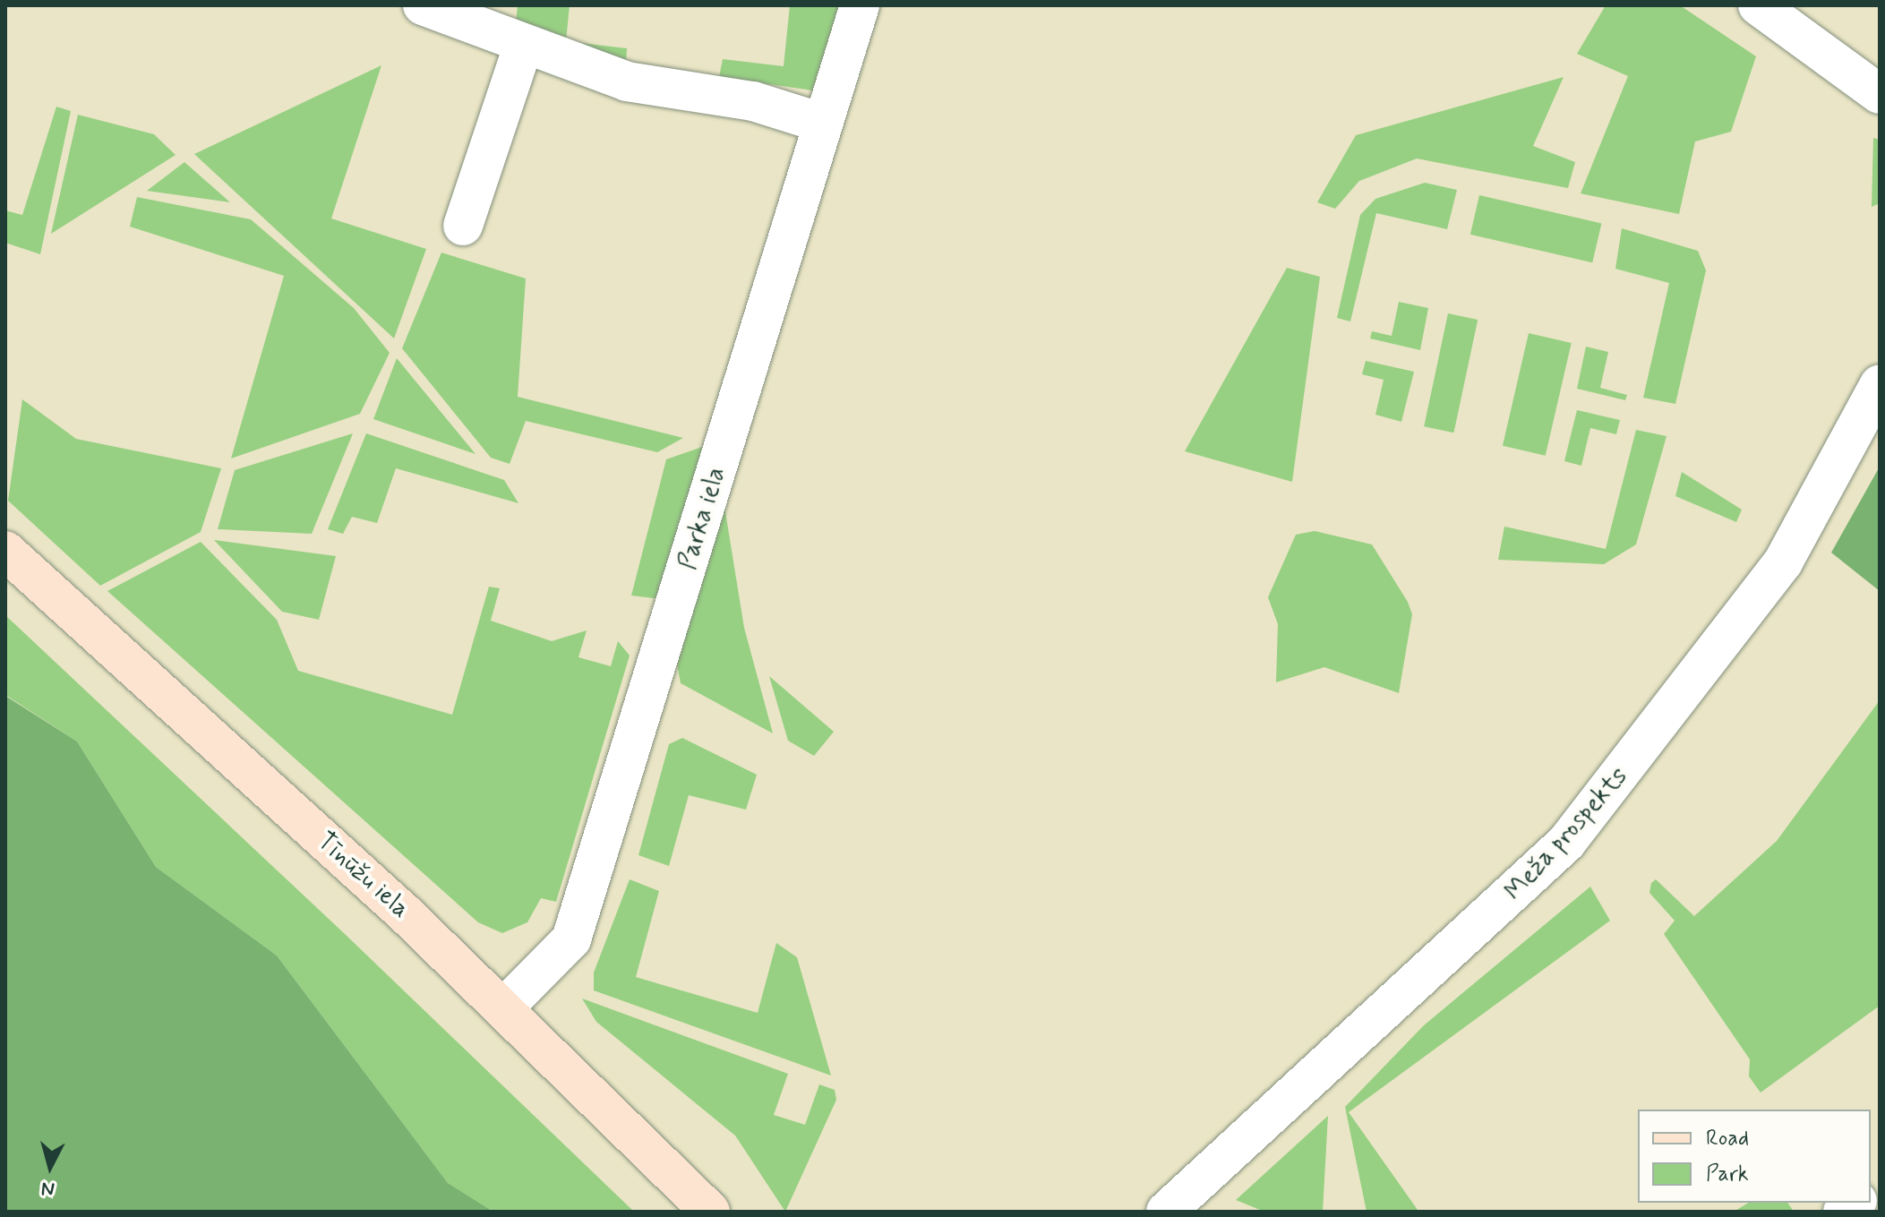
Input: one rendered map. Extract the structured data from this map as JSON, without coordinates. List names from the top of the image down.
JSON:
{
  "streets": {
    "main road": ["Tīnūžu iela"],
    "street": ["Parka iela", "Meža prospekts"]
  },
  "crossings": [
    ["Parka iela", "Tīnūžu iela"]
  ],
  "legend": ["Road", "Park"],
  "north": "bottom"
}
